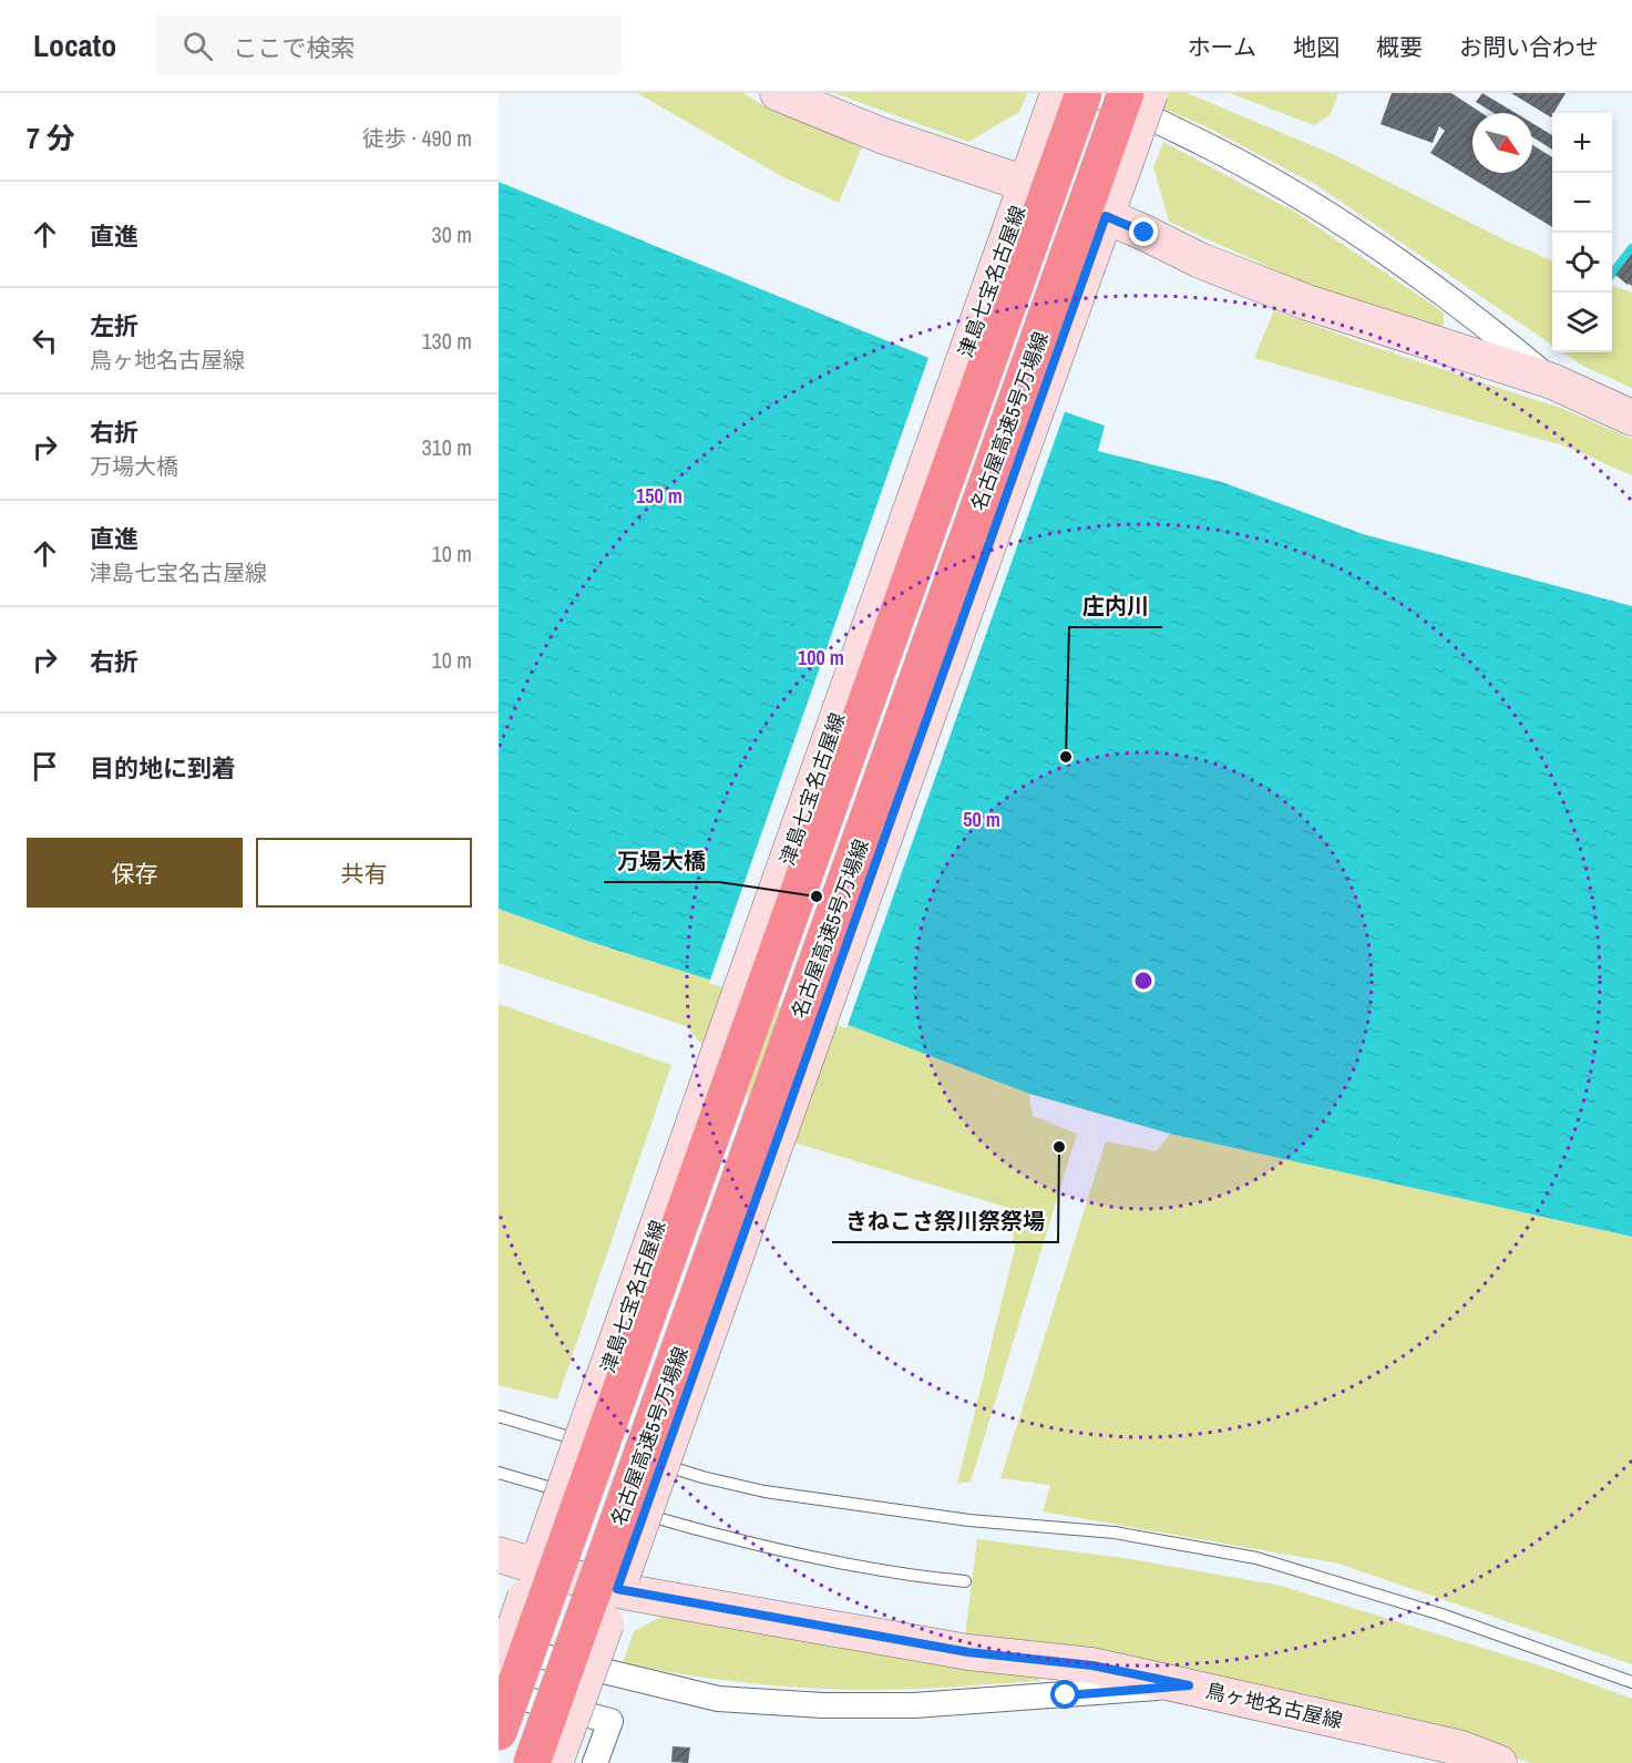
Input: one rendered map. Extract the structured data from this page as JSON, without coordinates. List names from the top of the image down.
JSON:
{
  "streets": {
    "highway": ["名古屋高速5号万場線"],
    "main road": ["津島七宝名古屋線", "鳥ヶ地名古屋線"]
  },
  "crossings": [
    ["津島七宝名古屋線", "鳥ヶ地名古屋線"]
  ],
  "places": ["庄内川", "万場大橋", "きねこさ祭川祭祭場"],
  "north": "bottom right",
  "page": {
    "header": "Locato",
    "search": "ここで検索",
    "nav": [
      "ホーム",
      "地図",
      "概要",
      "お問い合わせ"
    ],
    "heading": ["7 分", "徒歩 · 490 m"],
    "map_buttons": ["+", "−"],
    "list": [
      ["直進", "30 m"],
      ["左折", "鳥ヶ地名古屋線", "130 m"],
      ["右折", "万場大橋", "310 m"],
      ["直進", "津島七宝名古屋線", "10 m"],
      ["右折", "10 m"],
      "目的地に到着"
    ],
    "buttons": ["保存", "共有"]
  },
  "rings": ["150 m", "100 m", "50 m"]
}
